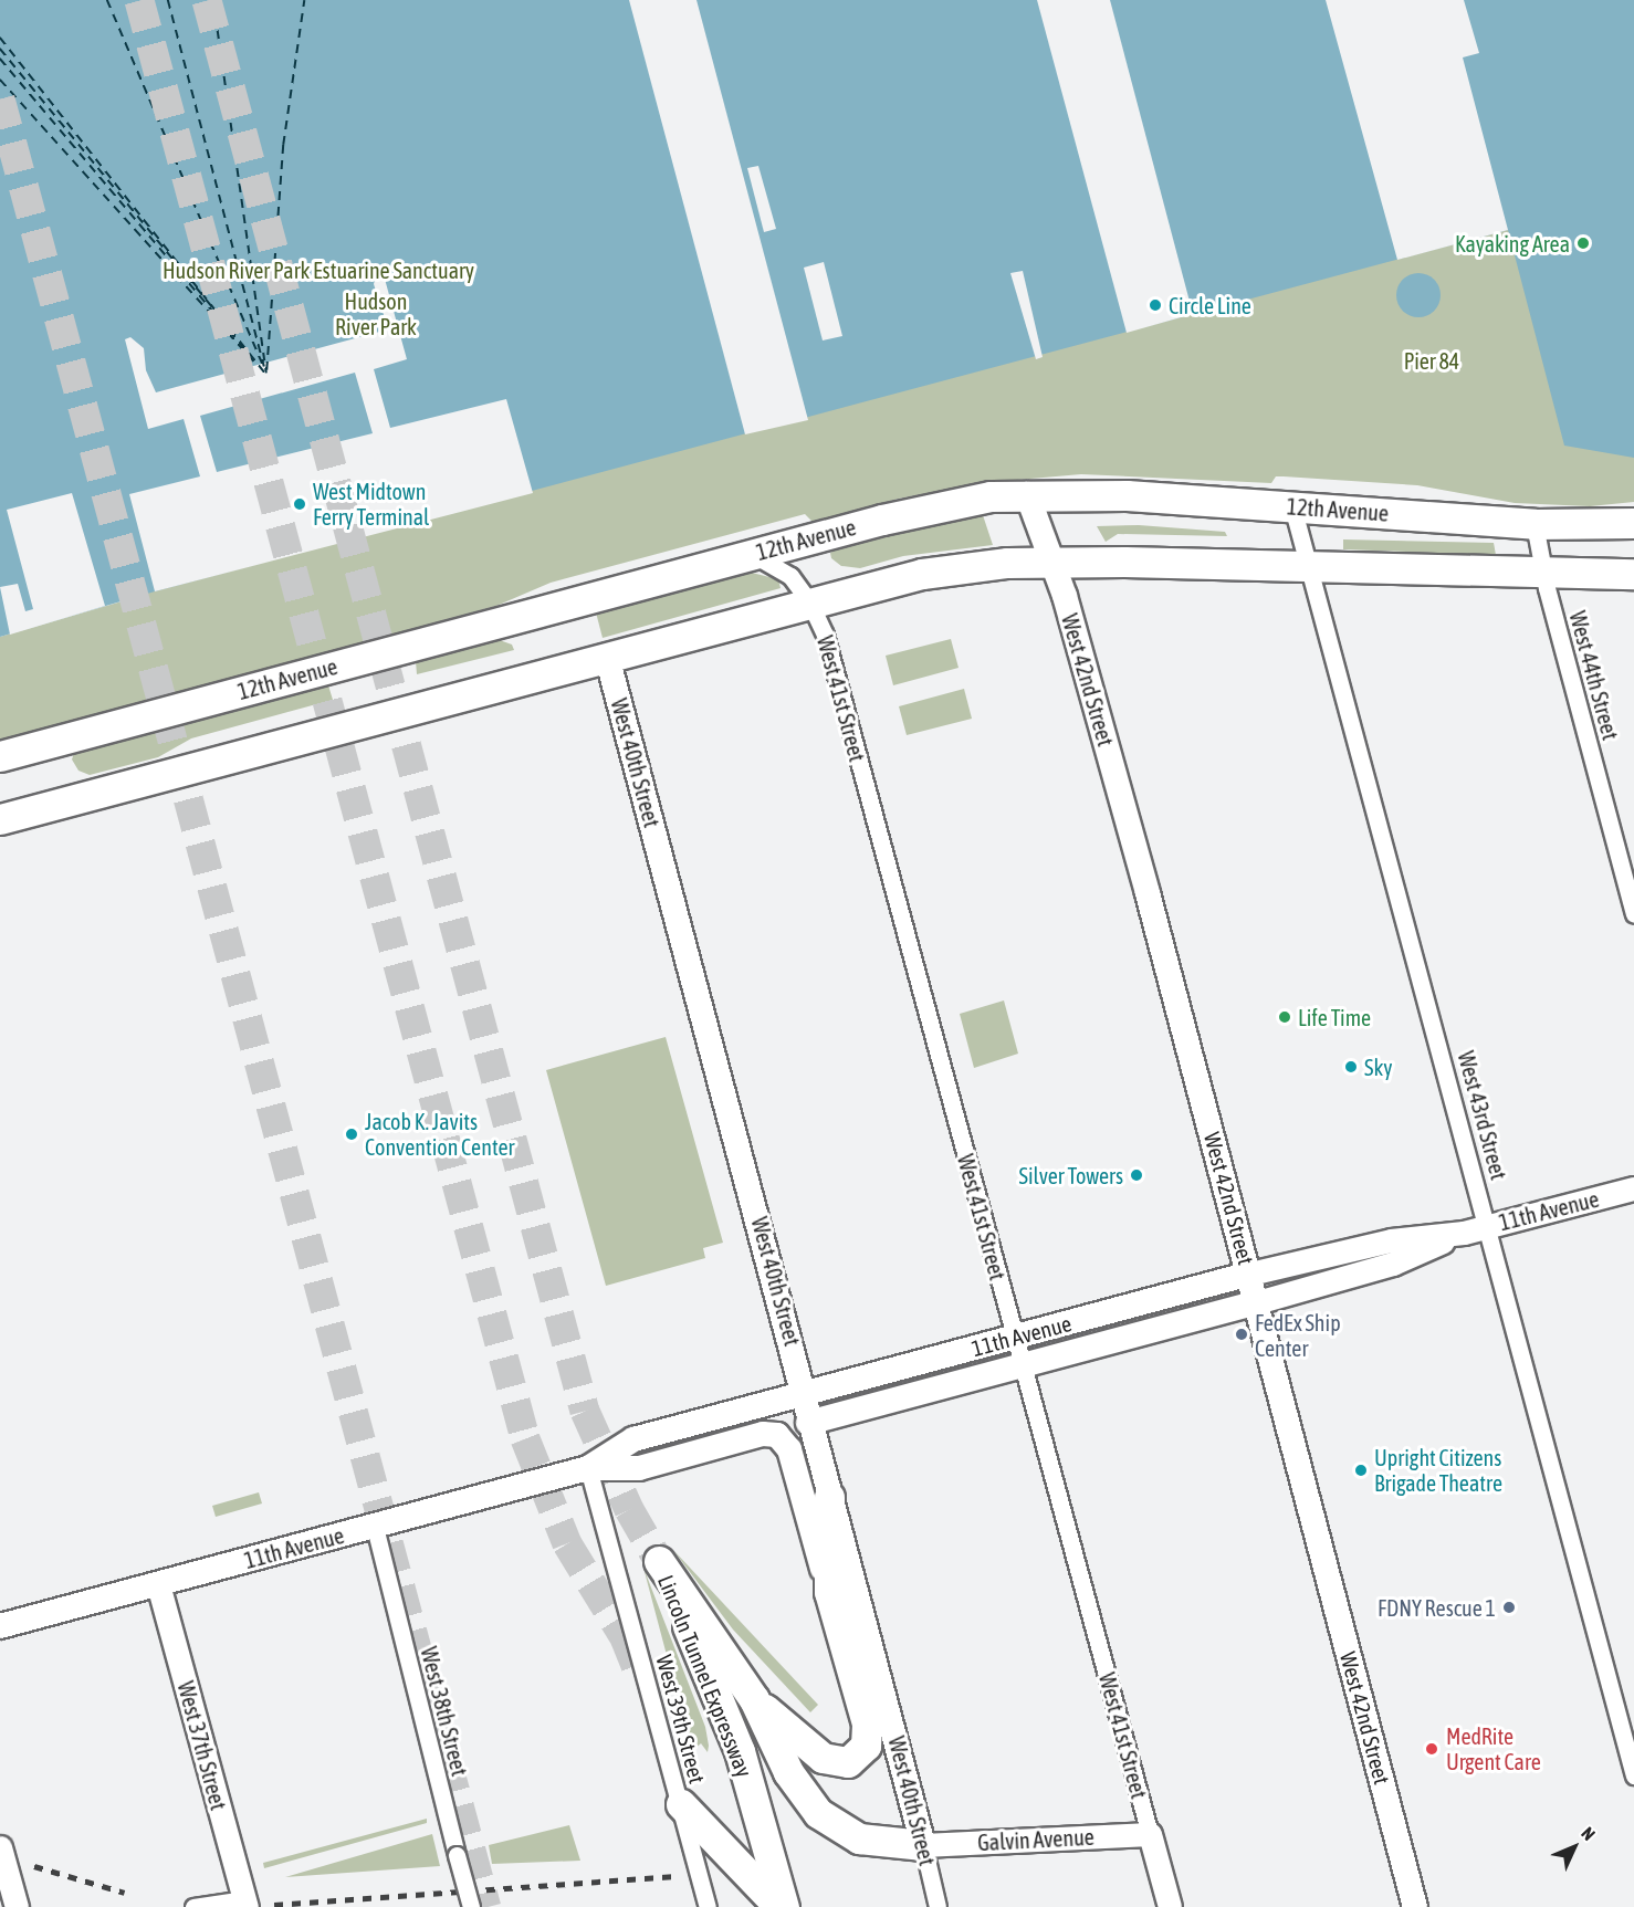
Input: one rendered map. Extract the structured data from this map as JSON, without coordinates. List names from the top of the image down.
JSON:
{
  "streets": {
    "highway": ["12th Avenue", "Lincoln Tunnel Expressway"],
    "main road": [
      "West 42nd Street",
      "West 41st Street",
      "West 40th Street",
      "11th Avenue",
      "West 37th Street",
      "Galvin Avenue"
    ],
    "street": [
      "West 44th Street",
      "West 43rd Street",
      "West 38th Street",
      "West 39th Street"
    ]
  },
  "crossings": [
    ["12th Avenue", "West 44th Street"],
    ["12th Avenue", "West 42nd Street"],
    ["12th Avenue", "West 41st Street"],
    ["12th Avenue", "West 43rd Street"],
    ["West 42nd Street", "11th Avenue"],
    ["West 41st Street", "11th Avenue"],
    ["West 41st Street", "Galvin Avenue"],
    ["West 40th Street", "11th Avenue"],
    ["West 40th Street", "Galvin Avenue"],
    ["West 43rd Street", "11th Avenue"],
    ["11th Avenue", "West 38th Street"],
    ["11th Avenue", "West 39th Street"],
    ["11th Avenue", "West 37th Street"]
  ],
  "parks": ["Hudson River Park Estuarine Sanctuary", "Hudson River Park", "Pier 84"],
  "places": [
    "Kayaking Area",
    "Circle Line",
    "West Midtown Ferry Terminal",
    "Life Time",
    "Sky",
    "Jacob K. Javits Convention Center",
    "Silver Towers",
    "FedEx Ship Center",
    "Upright Citizens Brigade Theatre",
    "FDNY Rescue 1",
    "MedRite Urgent Care"
  ],
  "north": "top right"
}
